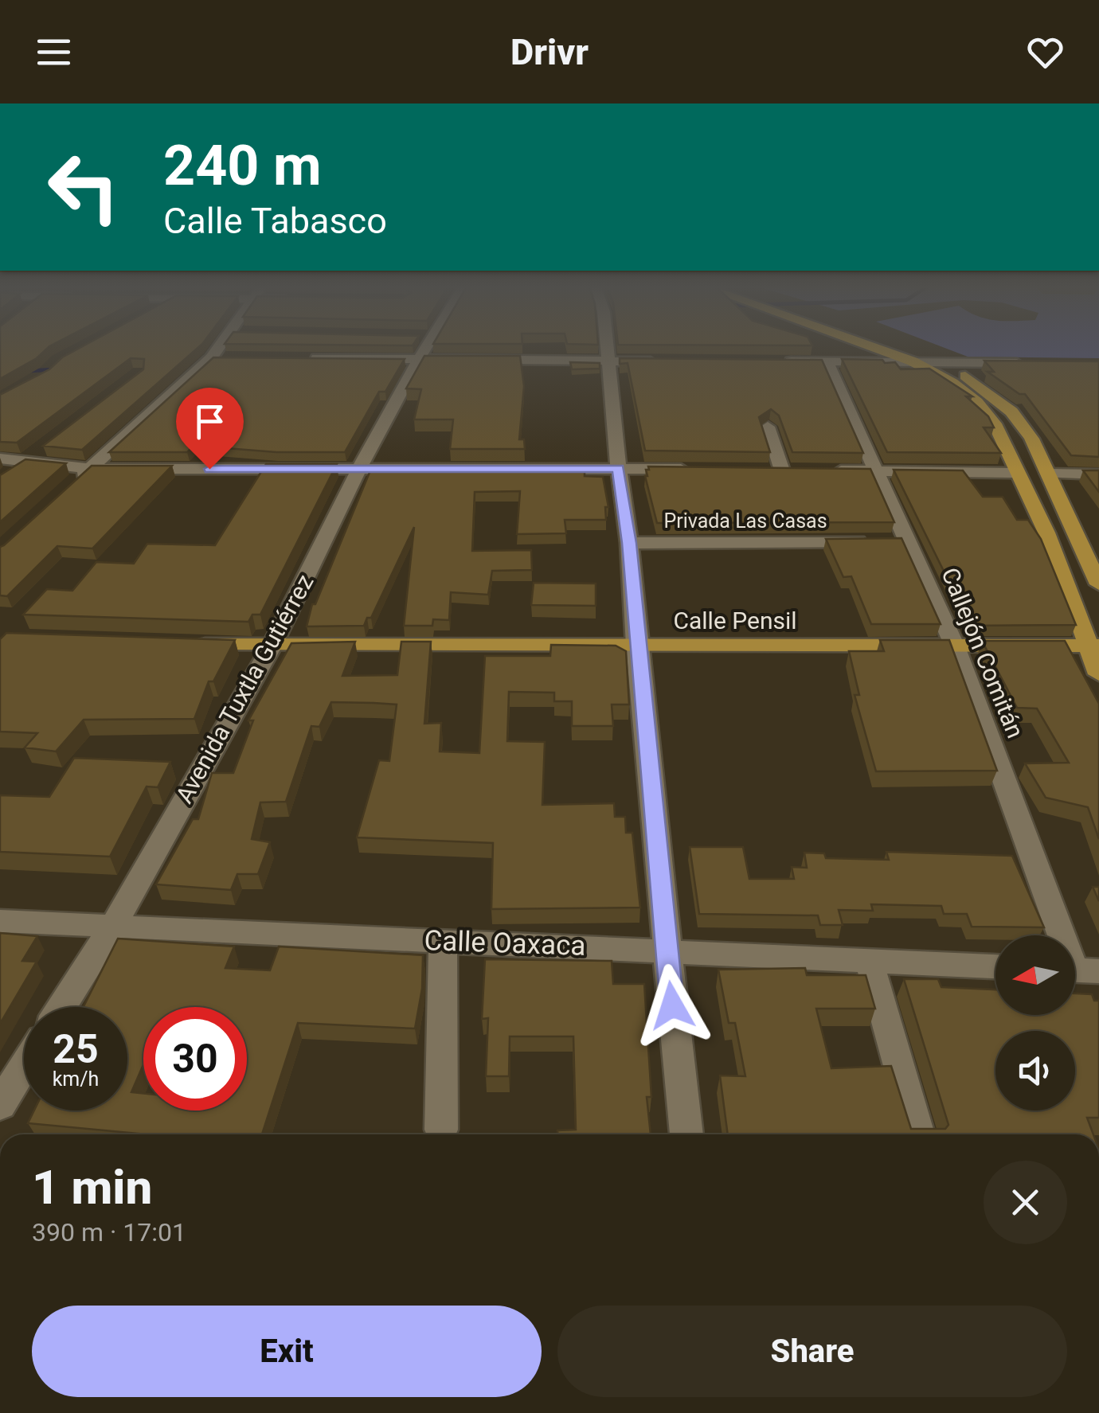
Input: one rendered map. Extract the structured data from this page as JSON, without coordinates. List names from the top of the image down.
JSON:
{
  "streets": {
    "main road": ["Calle Pensil"],
    "street": [
      "Privada Las Casas",
      "Callejón Comitán",
      "Avenida Tuxtla Gutiérrez",
      "Calle Oaxaca"
    ]
  },
  "crossings": [
    ["Privada Las Casas", "Callejón Comitán"],
    ["Calle Pensil", "Callejón Comitán"],
    ["Calle Pensil", "Avenida Tuxtla Gutiérrez"],
    ["Avenida Tuxtla Gutiérrez", "Calle Oaxaca"]
  ],
  "north": "left",
  "page": {
    "header": "Drivr",
    "turn": ["240 m", "Calle Tabasco"],
    "speed": "25 km/h",
    "limit": "30",
    "heading": ["1 min", "390 m · 17:01"],
    "buttons": ["Exit", "Share"]
  }
}
